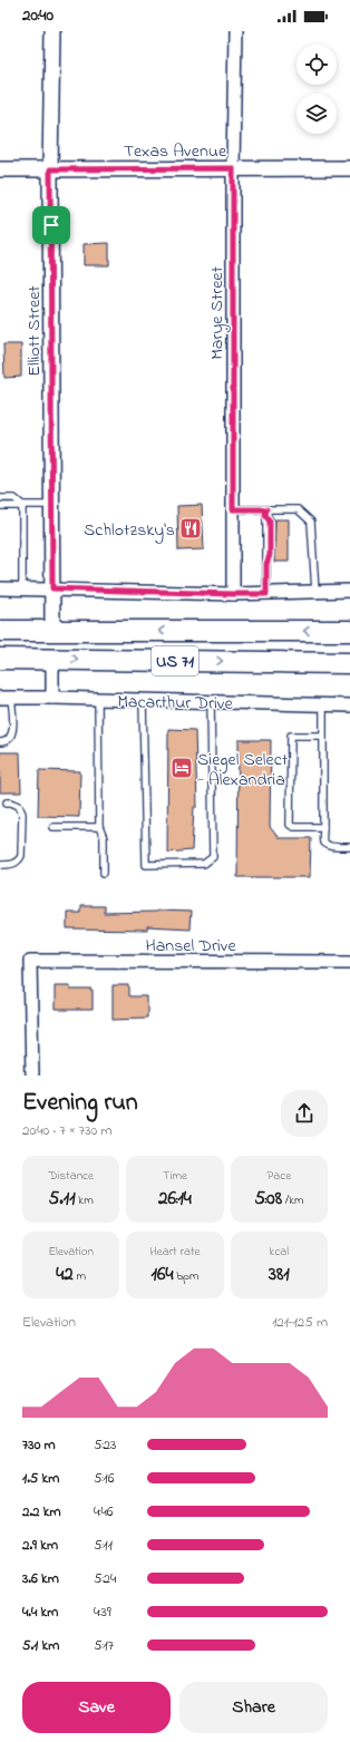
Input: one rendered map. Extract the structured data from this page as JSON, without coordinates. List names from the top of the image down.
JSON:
{
  "streets": {
    "highway": ["US 71"],
    "street": [
      "Texas Avenue",
      "Marye Street",
      "Elliott Street",
      "Macarthur Drive",
      "Hansel Drive"
    ]
  },
  "crossings": [
    ["Texas Avenue", "Marye Street"],
    ["Texas Avenue", "Elliott Street"],
    ["Elliott Street", "US 71"]
  ],
  "places": {
    "restaurant": ["Schlotzsky's"],
    "hotel": ["Siegel Select - Alexandria"]
  },
  "page": {
    "status": "20:40",
    "heading": ["Evening run", "20:40 · 7 × 730 m"],
    "stats": [
      ["Distance", "5.11 km"],
      ["Time", "26:14"],
      ["Pace", "5:08 /km"],
      ["Elevation", "42 m"],
      ["Heart rate", "164 bpm"],
      ["kcal", "381"]
    ],
    "chart": ["Elevation", "121–125 m"],
    "list": [
      {
        "name": "730 m",
        "note": "5:23"
      },
      {
        "name": "1.5 km",
        "note": "5:16"
      },
      {
        "name": "2.2 km",
        "note": "4:46"
      },
      {
        "name": "2.9 km",
        "note": "5:11"
      },
      {
        "name": "3.6 km",
        "note": "5:24"
      },
      {
        "name": "4.4 km",
        "note": "4:39"
      },
      {
        "name": "5.1 km",
        "note": "5:17"
      }
    ],
    "buttons": ["Save", "Share"]
  }
}
